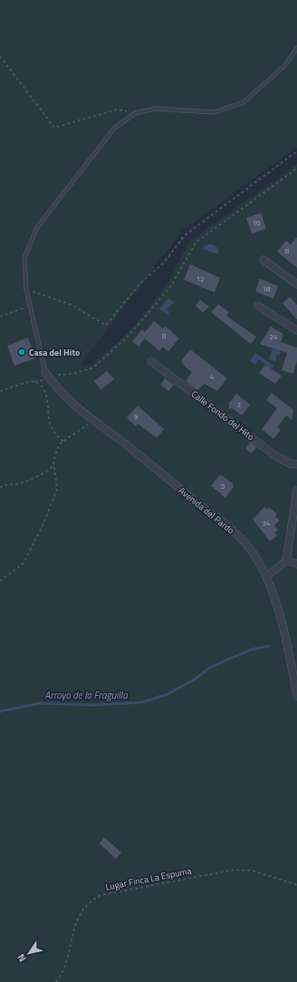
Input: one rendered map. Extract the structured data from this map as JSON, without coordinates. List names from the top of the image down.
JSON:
{
  "streets": {
    "street": ["Calle Fondo del Hito", "Avenida del Pardo"],
    "path": ["Lugar Finca La Espuma"]
  },
  "water": ["Arroyo de la Fraguilla"],
  "places": ["Casa del Hito"],
  "house_numbers": [
    "10",
    "8",
    "12",
    "18",
    "8",
    "24",
    "4",
    "2",
    "9",
    "5",
    "34"
  ],
  "north": "bottom left"
}
